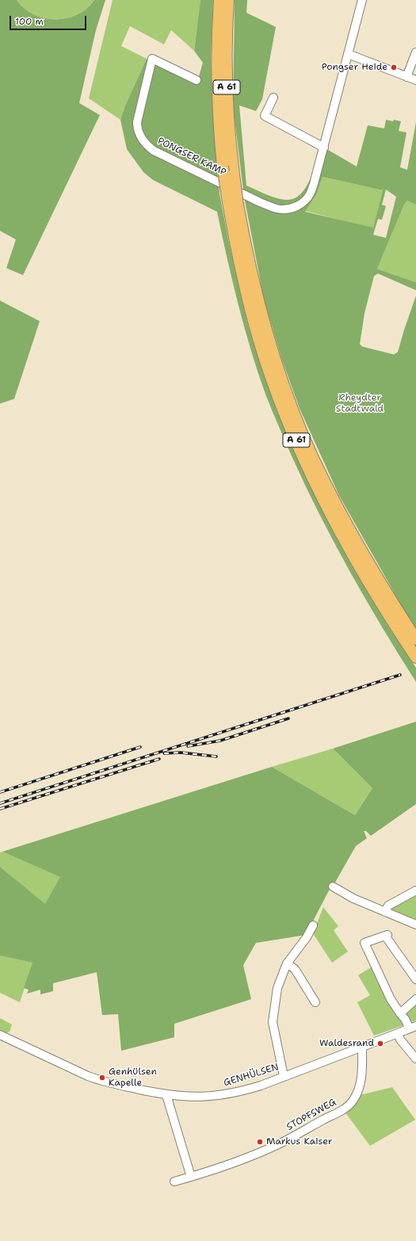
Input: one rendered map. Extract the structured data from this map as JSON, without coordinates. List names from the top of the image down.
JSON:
{
  "streets": {
    "highway": ["A 61"],
    "street": ["PONGSER KAMP", "GENHÜLSEN", "STOPFSWEG"]
  },
  "crossings": [
    ["GENHÜLSEN", "STOPFSWEG"]
  ],
  "parks": ["Rheydter Stadtwald"],
  "places": [
    "Pongser Heide",
    "Waldesrand",
    "Genhülsen Kapelle",
    "Markus Kaiser"
  ],
  "scale_bar": "100 m"
}
